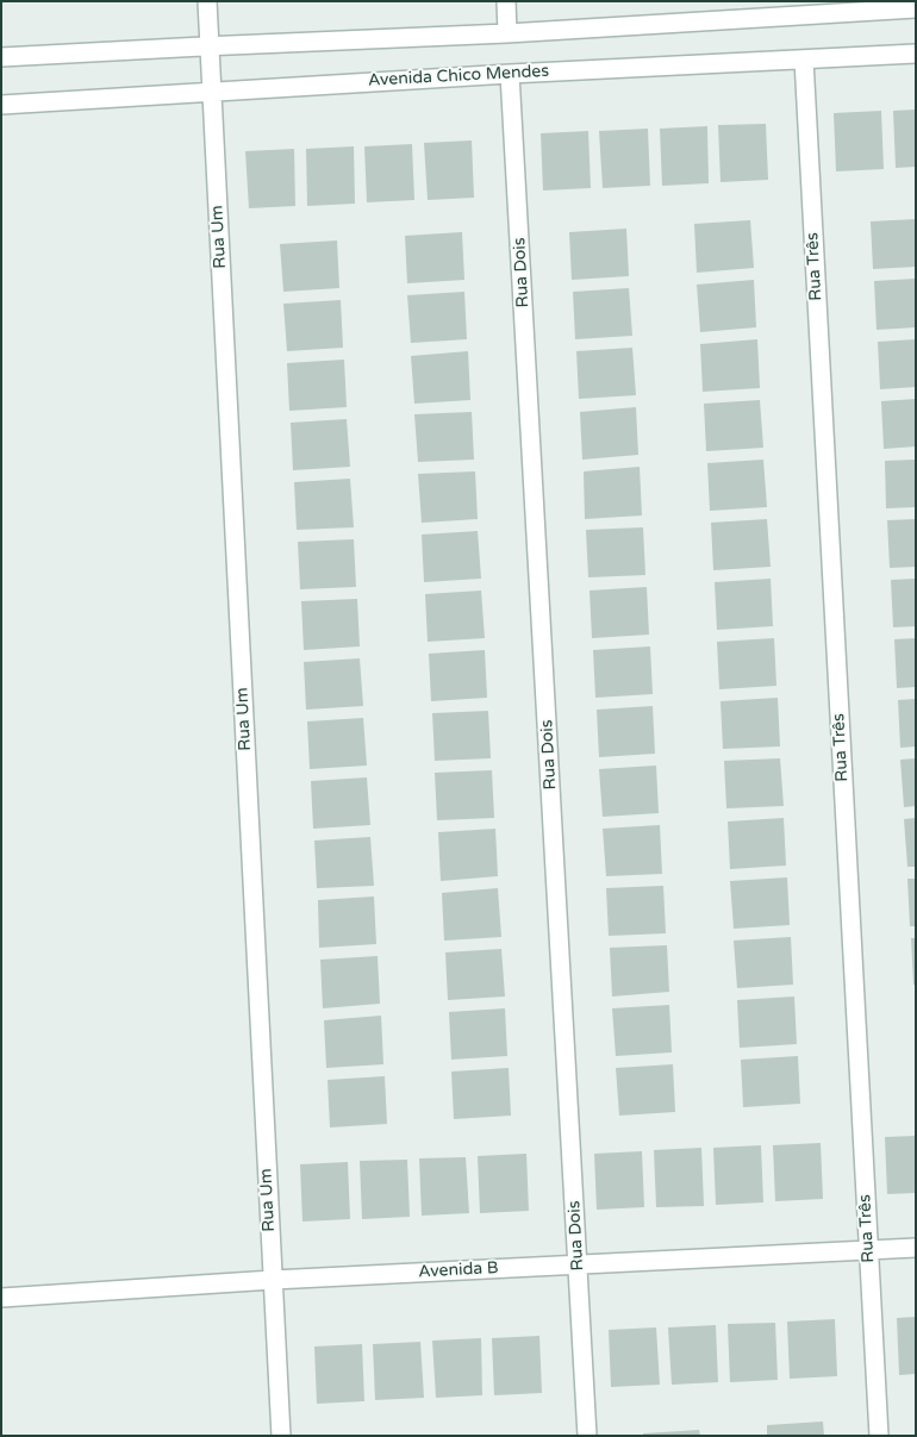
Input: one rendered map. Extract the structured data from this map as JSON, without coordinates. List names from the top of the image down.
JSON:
{
  "streets": {
    "street": [
      "Avenida Chico Mendes",
      "Rua Um",
      "Rua Três",
      "Rua Dois",
      "Avenida B"
    ]
  },
  "crossings": [
    ["Avenida Chico Mendes", "Rua Um"],
    ["Avenida Chico Mendes", "Rua Três"],
    ["Avenida Chico Mendes", "Rua Dois"],
    ["Rua Um", "Avenida B"],
    ["Rua Três", "Avenida B"],
    ["Rua Dois", "Avenida B"]
  ]
}
